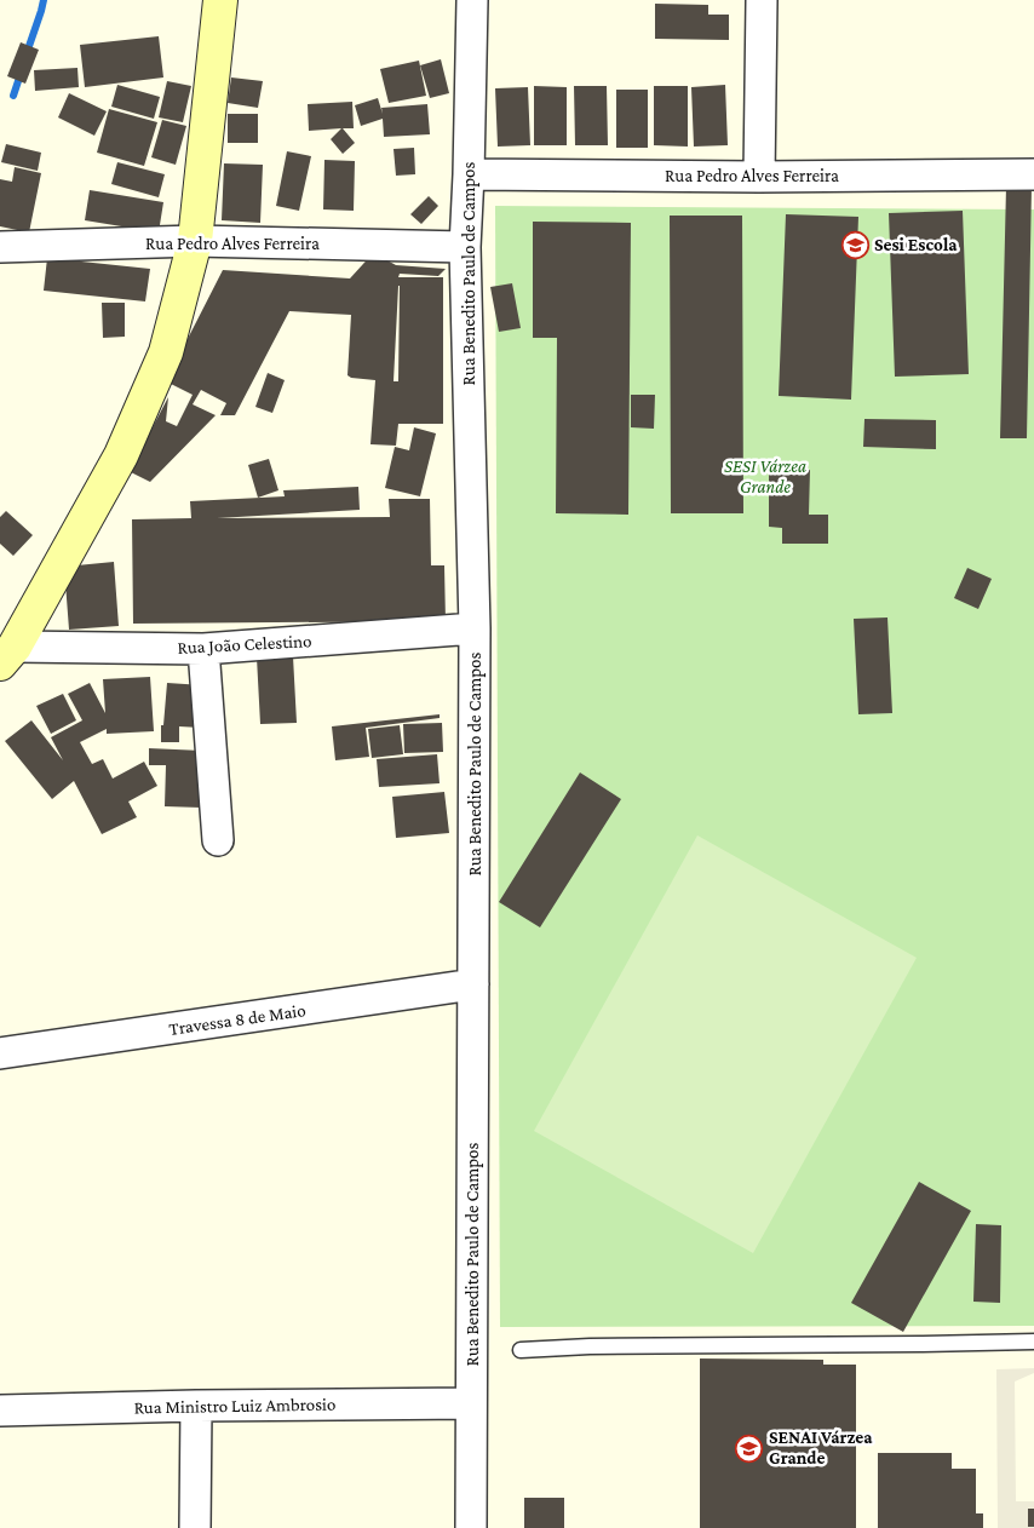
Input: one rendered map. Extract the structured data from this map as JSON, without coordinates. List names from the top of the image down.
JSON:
{
  "streets": {
    "street": [
      "Rua Pedro Alves Ferreira",
      "Rua Benedito Paulo de Campos",
      "Rua João Celestino",
      "Travessa 8 de Maio",
      "Rua Ministro Luiz Ambrosio"
    ]
  },
  "crossings": [
    ["Rua Pedro Alves Ferreira", "Rua Benedito Paulo de Campos"],
    ["Rua Benedito Paulo de Campos", "Rua João Celestino"],
    ["Rua Benedito Paulo de Campos", "Travessa 8 de Maio"],
    ["Rua Benedito Paulo de Campos", "Rua Ministro Luiz Ambrosio"]
  ],
  "parks": ["SESI Várzea Grande"],
  "places": {
    "school or university": ["Sesi Escola", "SENAI Várzea Grande"]
  }
}
